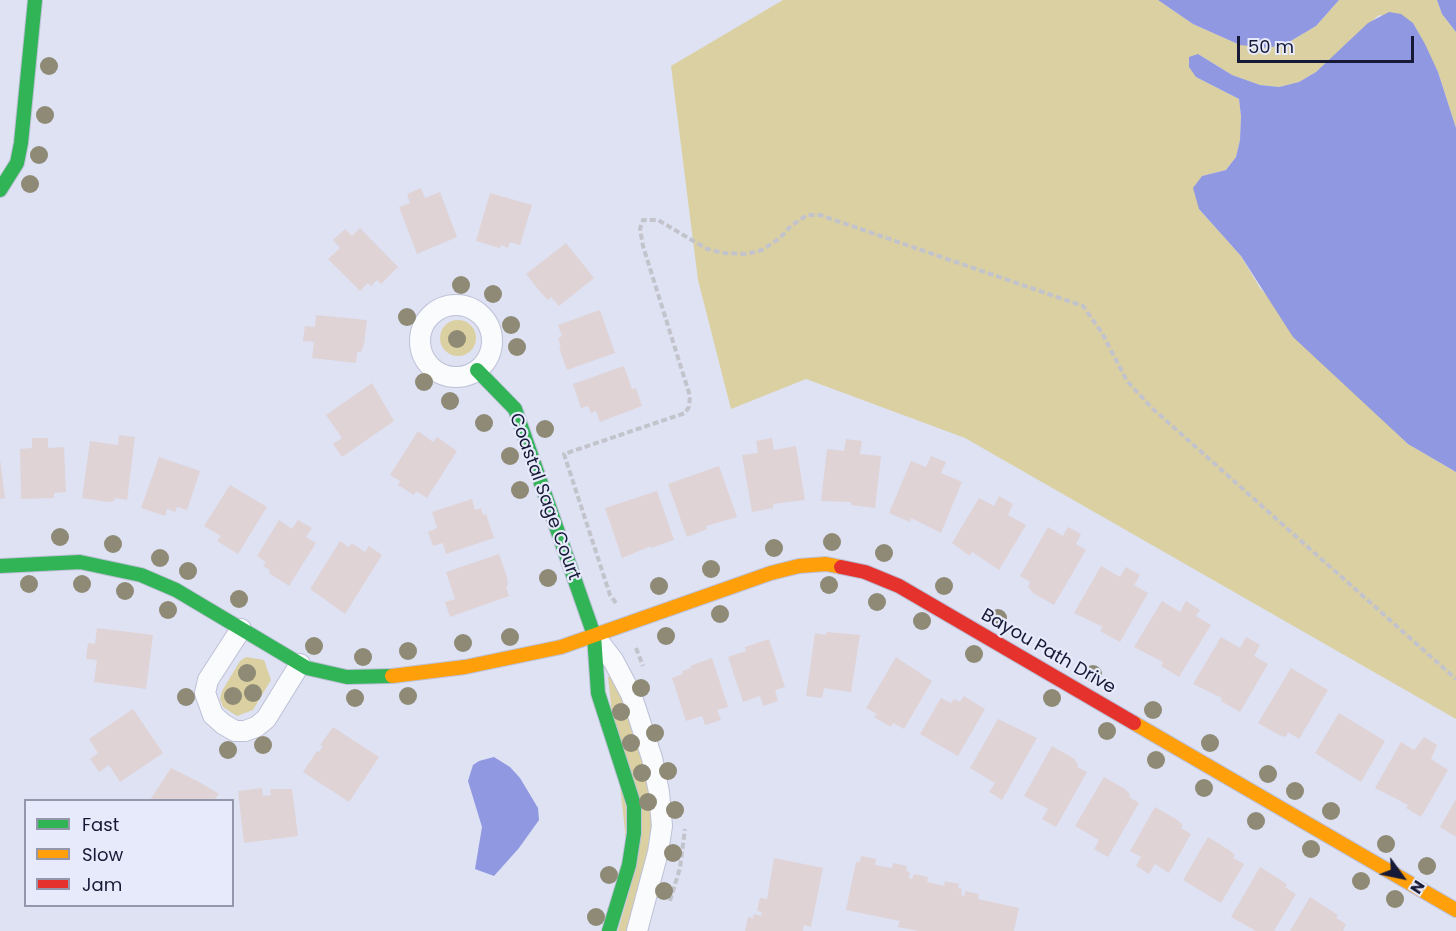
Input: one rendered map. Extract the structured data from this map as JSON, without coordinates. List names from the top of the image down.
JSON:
{
  "streets": {
    "street": ["Coastal Sage Court", "Bayou Path Drive"]
  },
  "crossings": [
    ["Coastal Sage Court", "Bayou Path Drive"]
  ],
  "legend": ["Fast", "Slow", "Jam"],
  "scale_bar": "50 m",
  "north": "bottom right"
}
